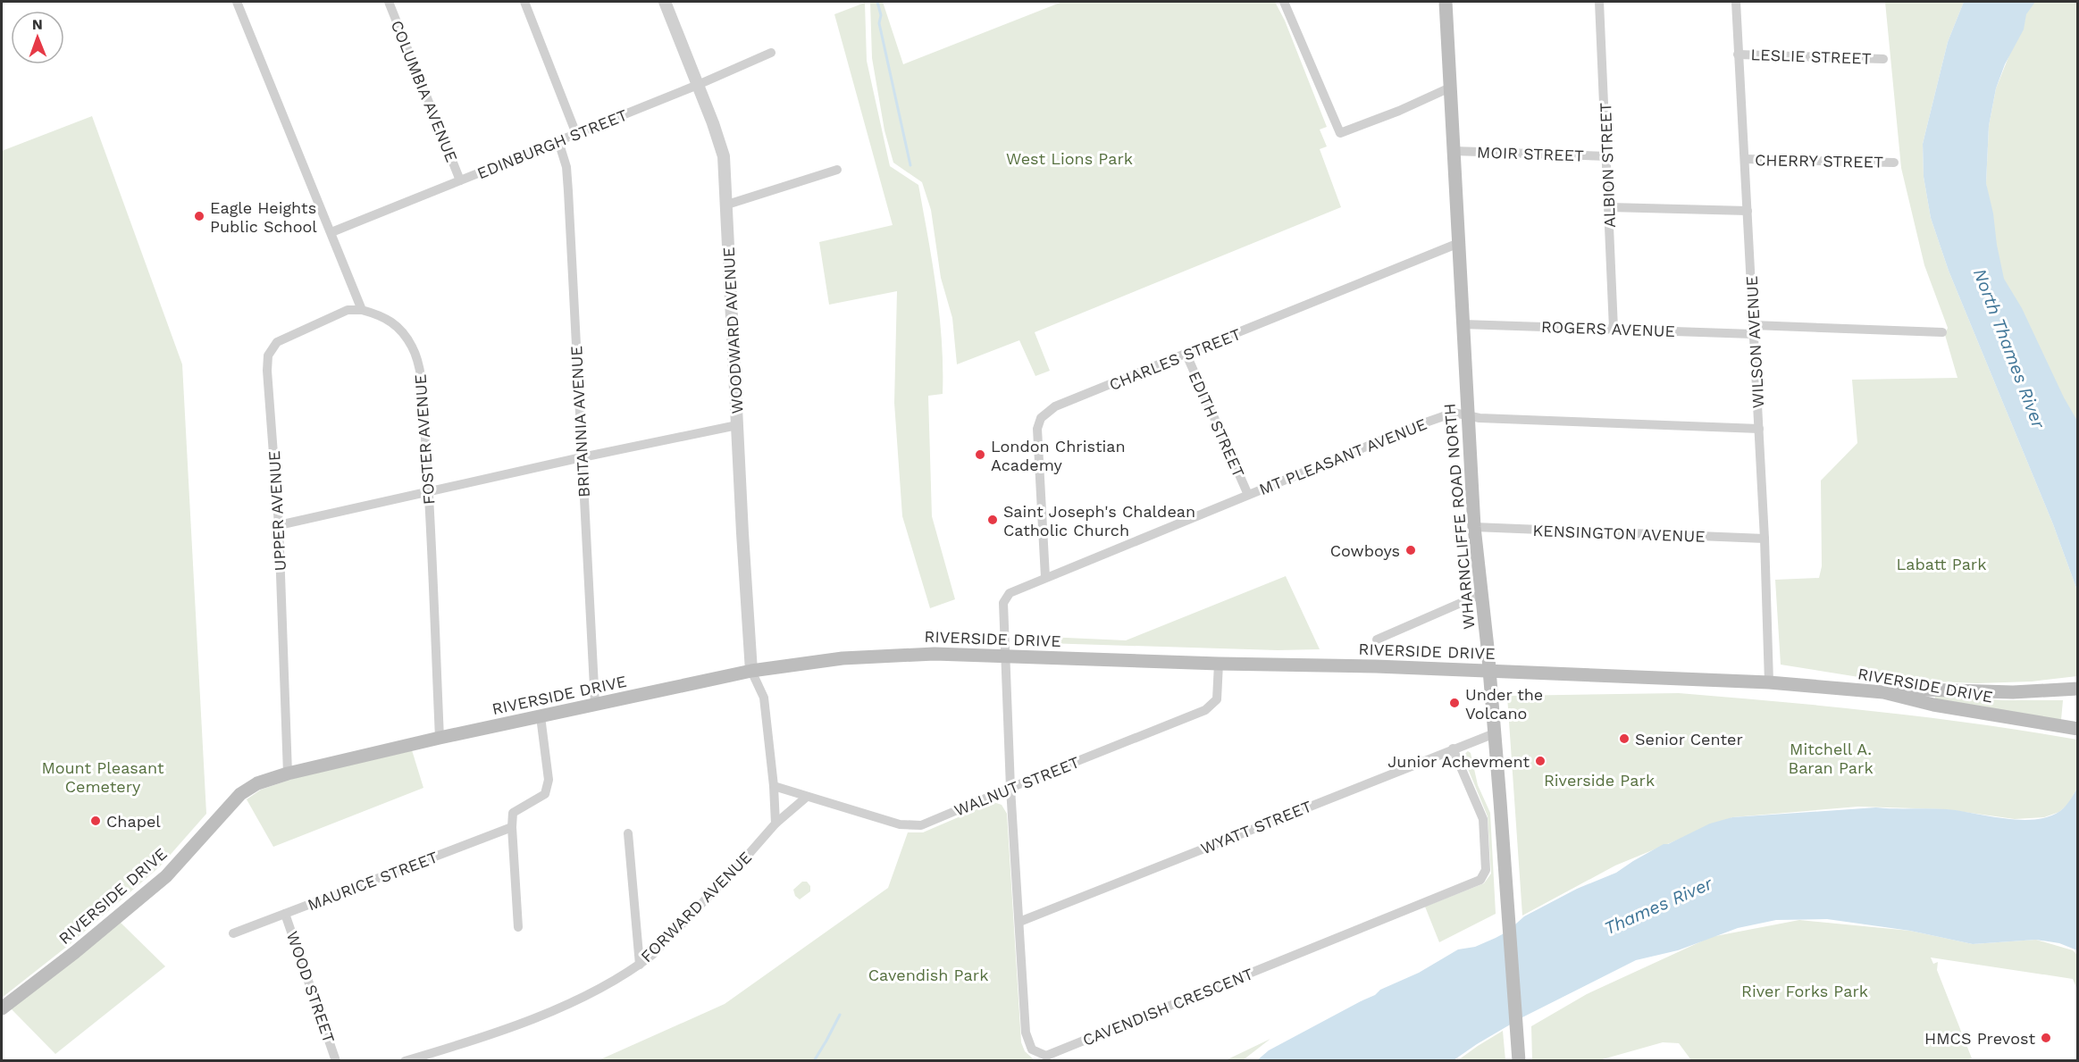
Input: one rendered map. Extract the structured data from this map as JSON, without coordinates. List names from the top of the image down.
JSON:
{
  "streets": {
    "main road": ["WHARNCLIFFE ROAD NORTH", "RIVERSIDE DRIVE"],
    "street": [
      "LESLIE STREET",
      "COLUMBIA AVENUE",
      "EDINBURGH STREET",
      "MOIR STREET",
      "CHERRY STREET",
      "ALBION STREET",
      "ROGERS AVENUE",
      "WOODWARD AVENUE",
      "WILSON AVENUE",
      "CHARLES STREET",
      "BRITANNIA AVENUE",
      "EDITH STREET",
      "FOSTER AVENUE",
      "MT PLEASANT AVENUE",
      "UPPER AVENUE",
      "KENSINGTON AVENUE",
      "WALNUT STREET",
      "WYATT STREET",
      "MAURICE STREET",
      "FORWARD AVENUE",
      "WOOD STREET",
      "CAVENDISH CRESCENT"
    ]
  },
  "crossings": [
    ["LESLIE STREET", "WILSON AVENUE"],
    ["COLUMBIA AVENUE", "EDINBURGH STREET"],
    ["EDINBURGH STREET", "WOODWARD AVENUE"],
    ["EDINBURGH STREET", "BRITANNIA AVENUE"],
    ["MOIR STREET", "ALBION STREET"],
    ["MOIR STREET", "WHARNCLIFFE ROAD NORTH"],
    ["CHERRY STREET", "WILSON AVENUE"],
    ["ALBION STREET", "ROGERS AVENUE"],
    ["ROGERS AVENUE", "WILSON AVENUE"],
    ["ROGERS AVENUE", "WHARNCLIFFE ROAD NORTH"],
    ["WOODWARD AVENUE", "RIVERSIDE DRIVE"],
    ["WILSON AVENUE", "MT PLEASANT AVENUE"],
    ["WILSON AVENUE", "KENSINGTON AVENUE"],
    ["WILSON AVENUE", "RIVERSIDE DRIVE"],
    ["CHARLES STREET", "EDITH STREET"],
    ["CHARLES STREET", "MT PLEASANT AVENUE"],
    ["CHARLES STREET", "WHARNCLIFFE ROAD NORTH"],
    ["BRITANNIA AVENUE", "RIVERSIDE DRIVE"],
    ["EDITH STREET", "MT PLEASANT AVENUE"],
    ["FOSTER AVENUE", "UPPER AVENUE"],
    ["FOSTER AVENUE", "RIVERSIDE DRIVE"],
    ["MT PLEASANT AVENUE", "WHARNCLIFFE ROAD NORTH"],
    ["MT PLEASANT AVENUE", "RIVERSIDE DRIVE"],
    ["MT PLEASANT AVENUE", "CAVENDISH CRESCENT"],
    ["UPPER AVENUE", "RIVERSIDE DRIVE"],
    ["WHARNCLIFFE ROAD NORTH", "KENSINGTON AVENUE"],
    ["WHARNCLIFFE ROAD NORTH", "RIVERSIDE DRIVE"],
    ["WHARNCLIFFE ROAD NORTH", "WYATT STREET"],
    ["RIVERSIDE DRIVE", "WALNUT STREET"],
    ["RIVERSIDE DRIVE", "CAVENDISH CRESCENT"],
    ["WALNUT STREET", "FORWARD AVENUE"],
    ["WALNUT STREET", "CAVENDISH CRESCENT"],
    ["WYATT STREET", "CAVENDISH CRESCENT"],
    ["MAURICE STREET", "WOOD STREET"]
  ],
  "water": ["North Thames River", "Thames River"],
  "parks": [
    "West Lions Park",
    "Labatt Park",
    "Mitchell A. Baran Park",
    "Mount Pleasant Cemetery",
    "Riverside Park",
    "Cavendish Park",
    "River Forks Park"
  ],
  "places": [
    "Eagle Heights Public School",
    "London Christian Academy",
    "Saint Joseph's Chaldean Catholic Church",
    "Cowboys",
    "Under the Volcano",
    "Senior Center",
    "Junior Achevment",
    "Chapel",
    "HMCS Prevost"
  ],
  "north": "top"
}
